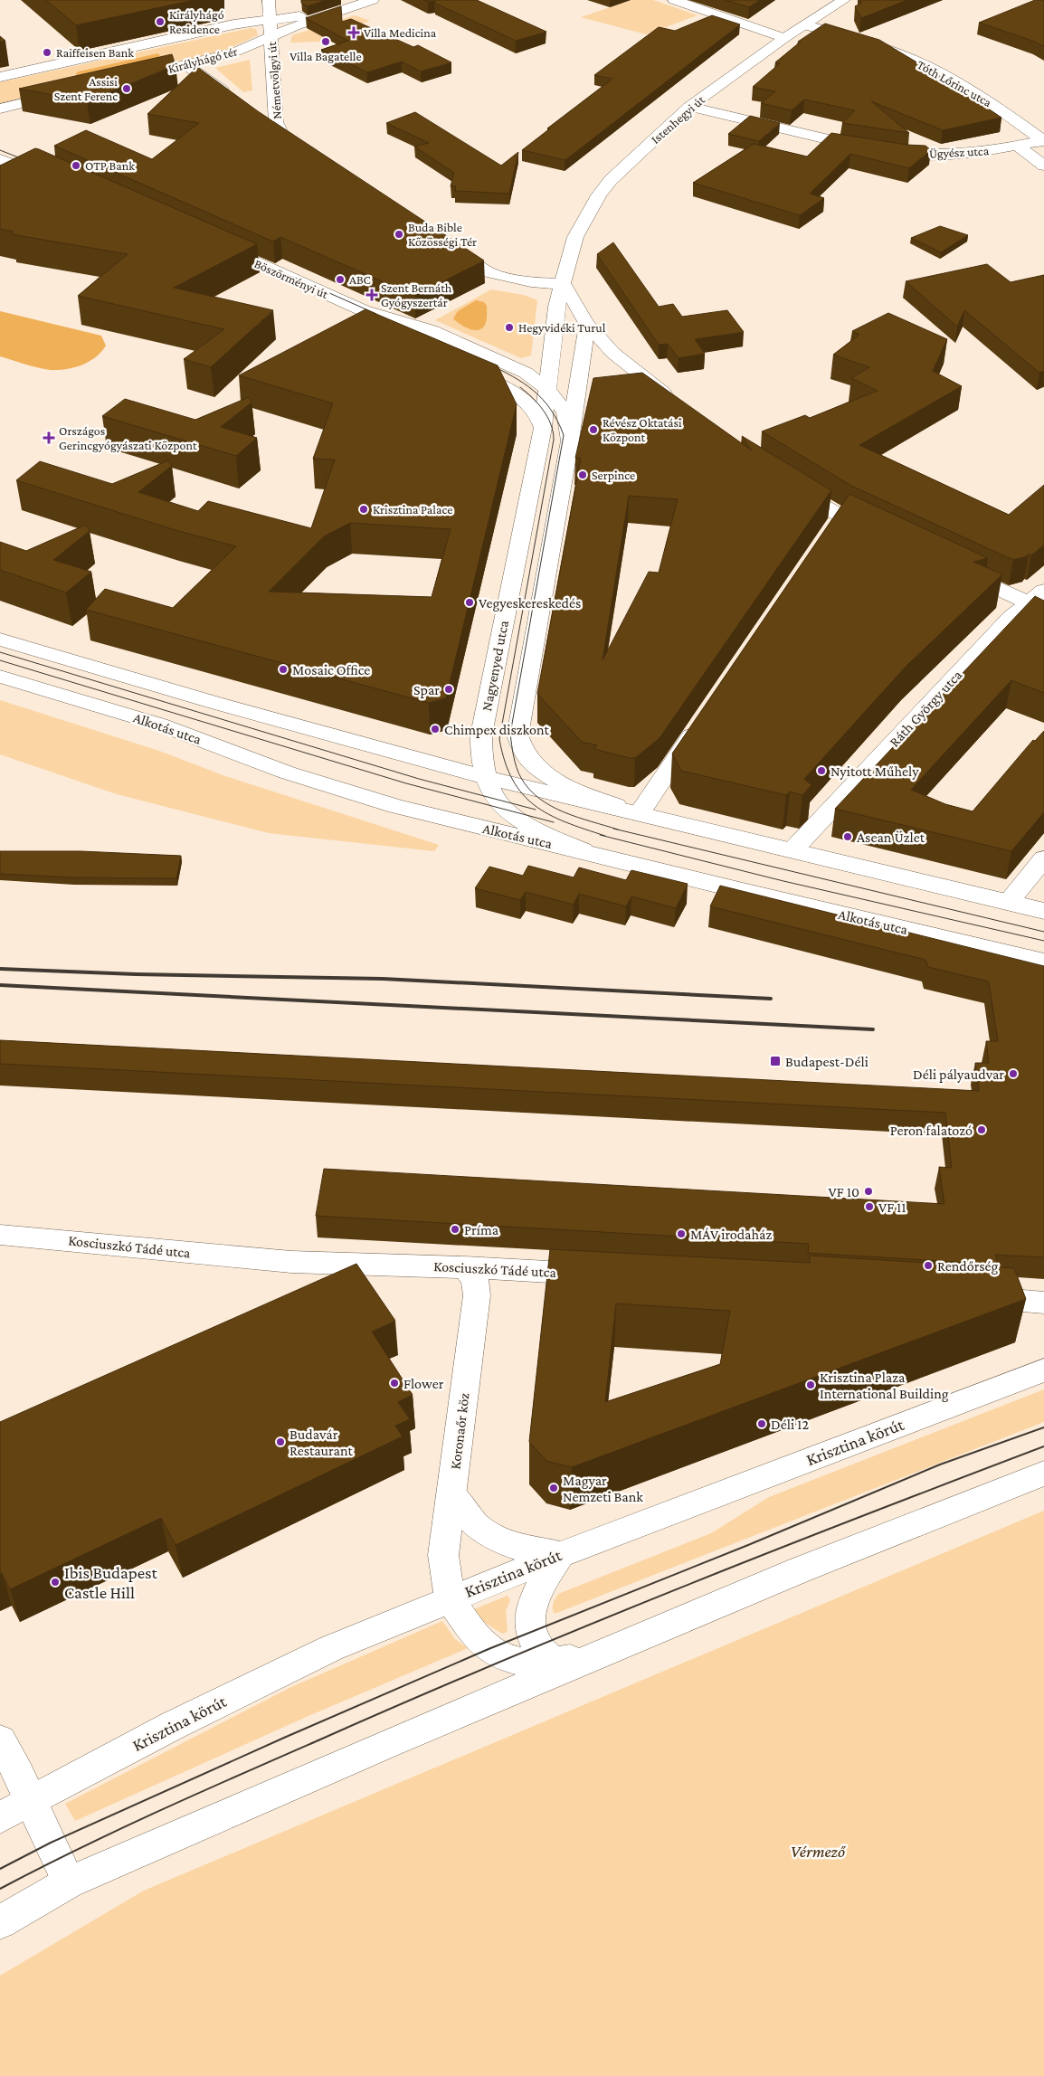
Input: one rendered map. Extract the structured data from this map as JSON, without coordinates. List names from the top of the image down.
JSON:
{
  "streets": {
    "street": [
      "Királyhágó tér",
      "Németvölgyi út",
      "Tóth Lőrinc utca",
      "Istenhegyi út",
      "Ügyész utca",
      "Böszörményi út",
      "Nagyenyed utca",
      "Ráth György utca",
      "Alkotás utca",
      "Kosciuszkó Tádé utca",
      "Koronaőr köz",
      "Krisztina körút"
    ]
  },
  "crossings": [
    ["Királyhágó tér", "Németvölgyi út"],
    ["Tóth Lőrinc utca", "Istenhegyi út"],
    ["Tóth Lőrinc utca", "Ügyész utca"],
    ["Istenhegyi út", "Ügyész utca"],
    ["Istenhegyi út", "Böszörményi út"],
    ["Istenhegyi út", "Nagyenyed utca"],
    ["Nagyenyed utca", "Alkotás utca"],
    ["Kosciuszkó Tádé utca", "Koronaőr köz"],
    ["Koronaőr köz", "Krisztina körút"]
  ],
  "parks": ["Vérmező"],
  "places": {
    "other": [
      "Királyhágó Residence",
      "Villa Bagatelle",
      "Raiffeisen Bank",
      "Assisi Szent Ferenc",
      "OTP Bank",
      "Buda Bible Közösségi Tér",
      "ABC",
      "Hegyvidéki Turul",
      "Révész Oktatási Központ",
      "Serpince",
      "Krisztina Palace",
      "Vegyeskereskedés",
      "Mosaic Office",
      "Spar",
      "Chimpex diszkont",
      "Nyitott Műhely",
      "Asean Üzlet",
      "Déli pályaudvar",
      "Peron falatozó",
      "VF 10",
      "VF 11",
      "Príma",
      "MÁV irodaház",
      "Rendőrség",
      "Flower",
      "Krisztina Plaza International Building",
      "Déli 12",
      "Budavár Restaurant",
      "Magyar Nemzeti Bank",
      "Ibis Budapest Castle Hill"
    ],
    "health": ["Villa Medicina", "Szent Bernáth Gyógyszertár", "Országos Gerincgyógyászati Központ"],
    "transit": ["Budapest-Déli"]
  }
}
